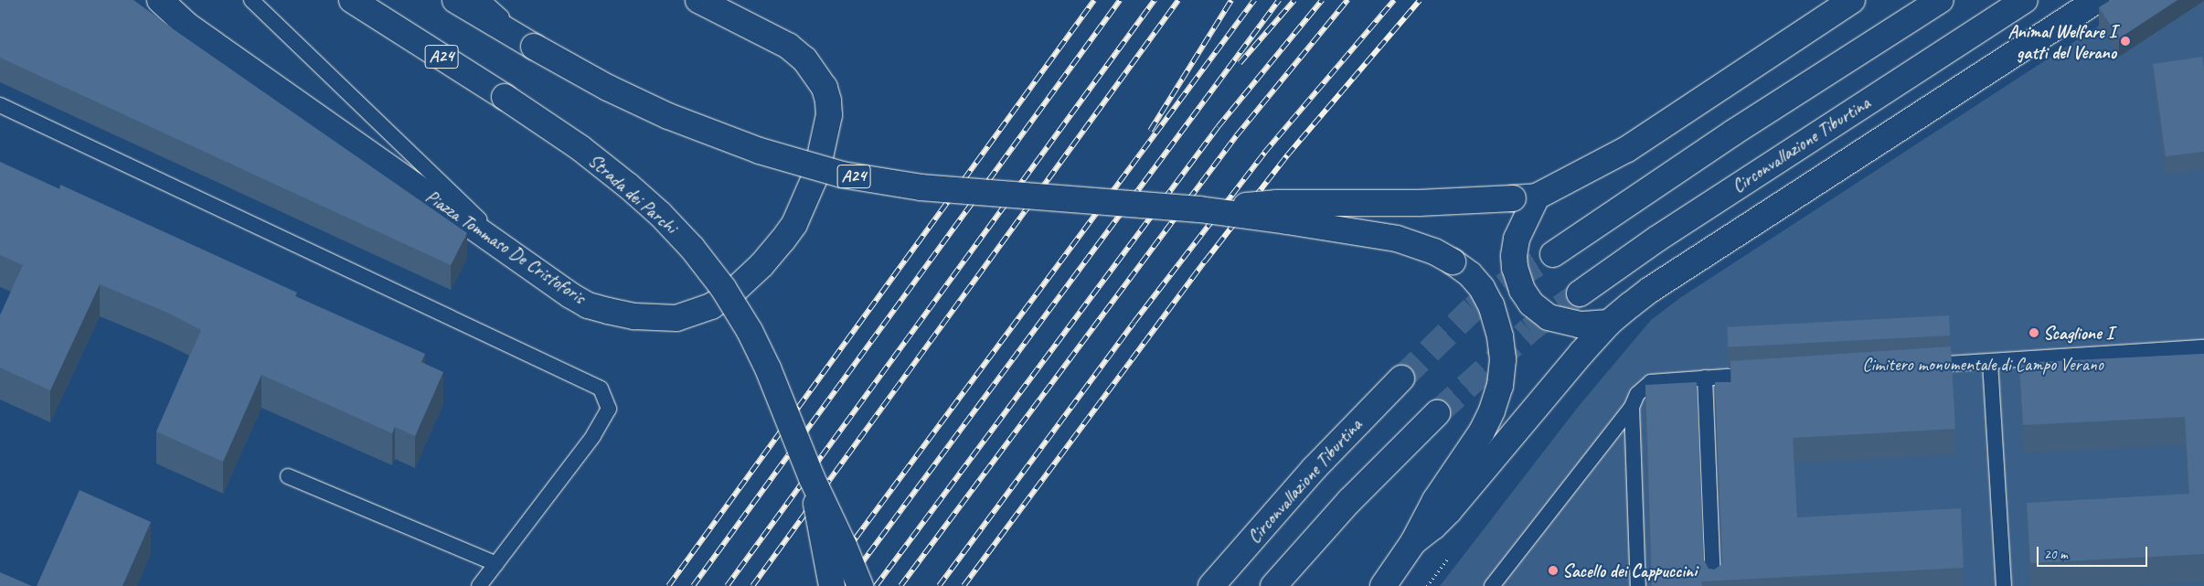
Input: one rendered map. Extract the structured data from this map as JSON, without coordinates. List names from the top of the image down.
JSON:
{
  "streets": {
    "main road": [
      "A24",
      "Circonvallazione Tiburtina",
      "Strada dei Parchi",
      "Piazza Tommaso De Cristoforis"
    ]
  },
  "parks": ["Cimitero monumentale di Campo Verano"],
  "places": ["Animal Welfare I gatti del Verano", "Scaglione I", "Sacello dei Cappuccini"],
  "scale_bar": "20 m"
}
